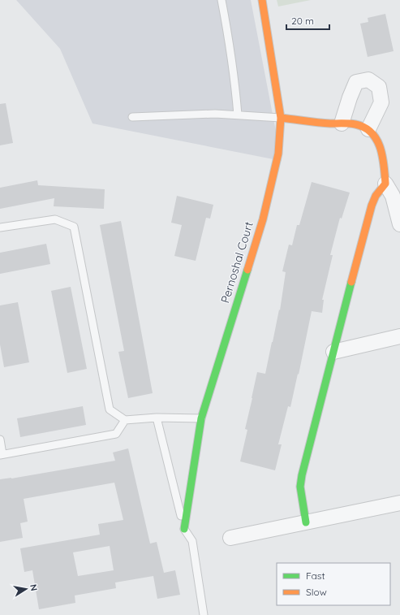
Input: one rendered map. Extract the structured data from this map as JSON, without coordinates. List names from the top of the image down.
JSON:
{
  "streets": {
    "street": ["Pernoshal Court"]
  },
  "legend": ["Fast", "Slow"],
  "scale_bar": "20 m",
  "north": "right"
}
